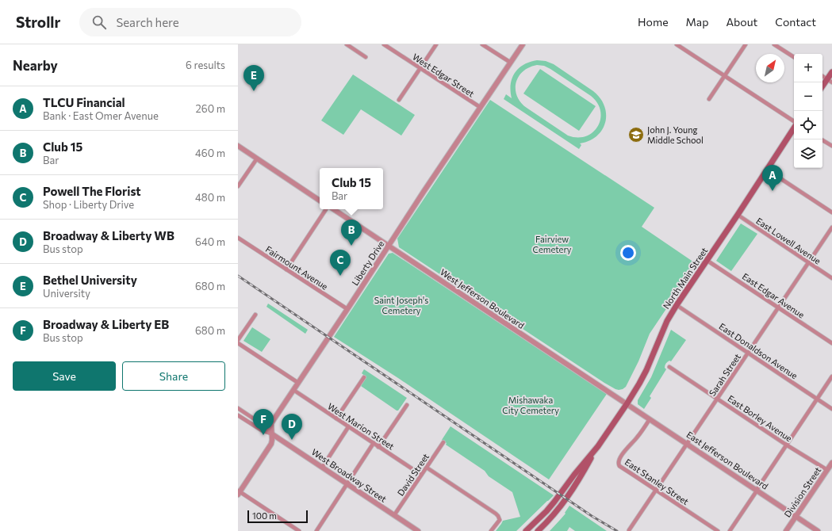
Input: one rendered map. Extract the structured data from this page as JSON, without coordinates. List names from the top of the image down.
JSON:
{
  "streets": {
    "main road": ["North Main Street"],
    "street": [
      "West Edgar Street",
      "East Lowell Avenue",
      "Liberty Drive",
      "Fairmount Avenue",
      "East Edgar Avenue",
      "West Jefferson Boulevard",
      "East Donaldson Avenue",
      "Sarah Street",
      "East Borley Avenue",
      "West Marion Street",
      "East Jefferson Boulevard",
      "David Street",
      "West Broadway Street",
      "East Stanley Street",
      "Division Street"
    ]
  },
  "crossings": [
    ["West Edgar Street", "Liberty Drive"],
    ["East Lowell Avenue", "North Main Street"],
    ["East Lowell Avenue", "Sarah Street"],
    ["Liberty Drive", "Fairmount Avenue"],
    ["Liberty Drive", "West Jefferson Boulevard"],
    ["Liberty Drive", "West Marion Street"],
    ["Liberty Drive", "West Broadway Street"],
    ["North Main Street", "East Edgar Avenue"],
    ["North Main Street", "West Jefferson Boulevard"],
    ["North Main Street", "East Donaldson Avenue"],
    ["North Main Street", "East Jefferson Boulevard"],
    ["East Edgar Avenue", "Sarah Street"],
    ["West Jefferson Boulevard", "East Jefferson Boulevard"],
    ["East Donaldson Avenue", "Sarah Street"],
    ["Sarah Street", "East Borley Avenue"],
    ["Sarah Street", "East Jefferson Boulevard"],
    ["Sarah Street", "East Stanley Street"],
    ["East Borley Avenue", "Division Street"],
    ["West Marion Street", "David Street"],
    ["East Jefferson Boulevard", "East Stanley Street"],
    ["East Jefferson Boulevard", "Division Street"],
    ["David Street", "West Broadway Street"]
  ],
  "parks": ["Fairview Cemetery", "Saint Joseph's Cemetery", "Mishawaka City Cemetery"],
  "places": {
    "school or university": ["John J. Young Middle School"]
  },
  "scale_bar": "100 m",
  "north": "top right",
  "page": {
    "header": "Strollr",
    "search": "Search here",
    "nav": [
      "Home",
      "Map",
      "About",
      "Contact"
    ],
    "heading": ["Nearby", "6 results"],
    "map_buttons": ["+", "−"],
    "pins": [
      "E",
      "A",
      "B",
      "C",
      "F",
      "D"
    ],
    "list": [
      {
        "mark": "A",
        "name": "TLCU Financial",
        "note": "Bank · East Omer Avenue",
        "value": "260 m"
      },
      {
        "mark": "B",
        "name": "Club 15",
        "note": "Bar",
        "value": "460 m"
      },
      {
        "mark": "C",
        "name": "Powell The Florist",
        "note": "Shop · Liberty Drive",
        "value": "480 m"
      },
      {
        "mark": "D",
        "name": "Broadway & Liberty WB",
        "note": "Bus stop",
        "value": "640 m"
      },
      {
        "mark": "E",
        "name": "Bethel University",
        "note": "University",
        "value": "680 m"
      },
      {
        "mark": "F",
        "name": "Broadway & Liberty EB",
        "note": "Bus stop",
        "value": "680 m"
      }
    ],
    "popup": ["Club 15", "Bar"],
    "buttons": ["Save", "Share"],
    "scale": "100 m"
  }
}
